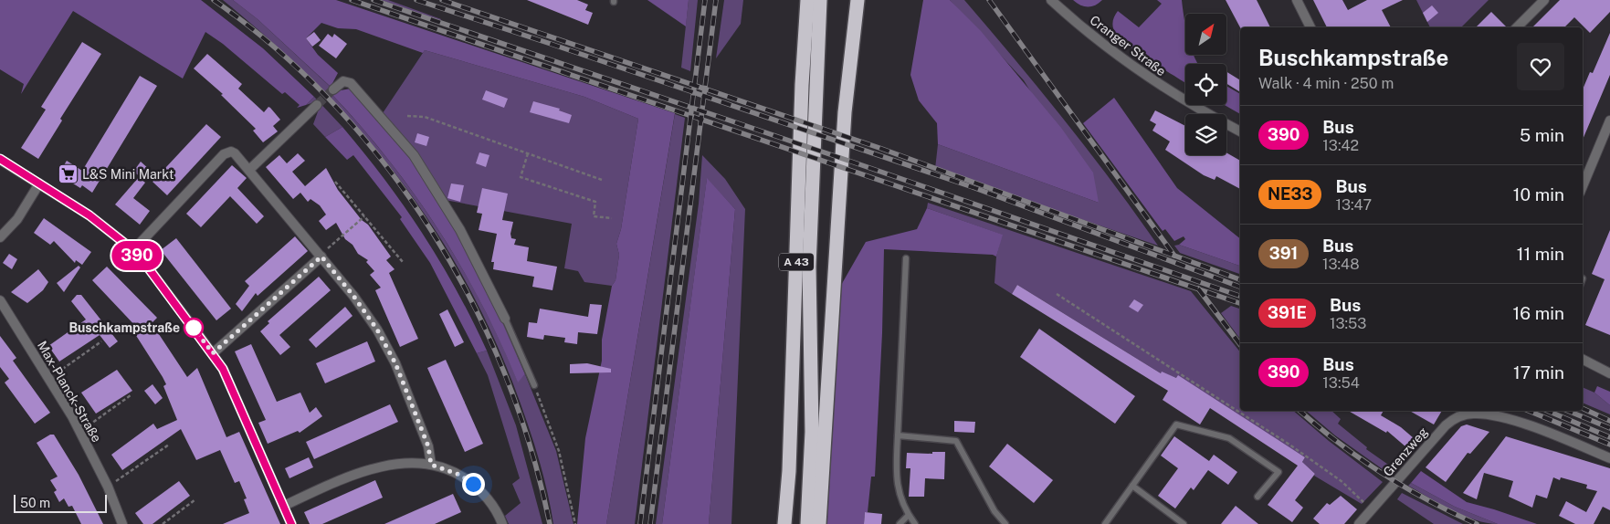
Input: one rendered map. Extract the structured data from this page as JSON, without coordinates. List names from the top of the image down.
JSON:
{
  "streets": {
    "highway": ["A 43"],
    "street": ["Cranger Straße", "Max-Planck-Straße", "Grenzweg"]
  },
  "places": {
    "supermarket": ["L&S Mini Markt"],
    "other": ["Buschkampstraße"]
  },
  "lines": ["bus line 390"],
  "scale_bar": "50 m",
  "north": "top right",
  "page": {
    "on_map": "390",
    "heading": ["Buschkampstraße", "Walk · 4 min · 250 m"],
    "list": [
      {
        "mark": "390",
        "name": "Bus",
        "note": "13:42",
        "value": "5 min"
      },
      {
        "mark": "NE33",
        "name": "Bus",
        "note": "13:47",
        "value": "10 min"
      },
      {
        "mark": "391",
        "name": "Bus",
        "note": "13:48",
        "value": "11 min"
      },
      {
        "mark": "391E",
        "name": "Bus",
        "note": "13:53",
        "value": "16 min"
      },
      {
        "mark": "390",
        "name": "Bus",
        "note": "13:54",
        "value": "17 min"
      }
    ],
    "scale": "50 m"
  }
}
